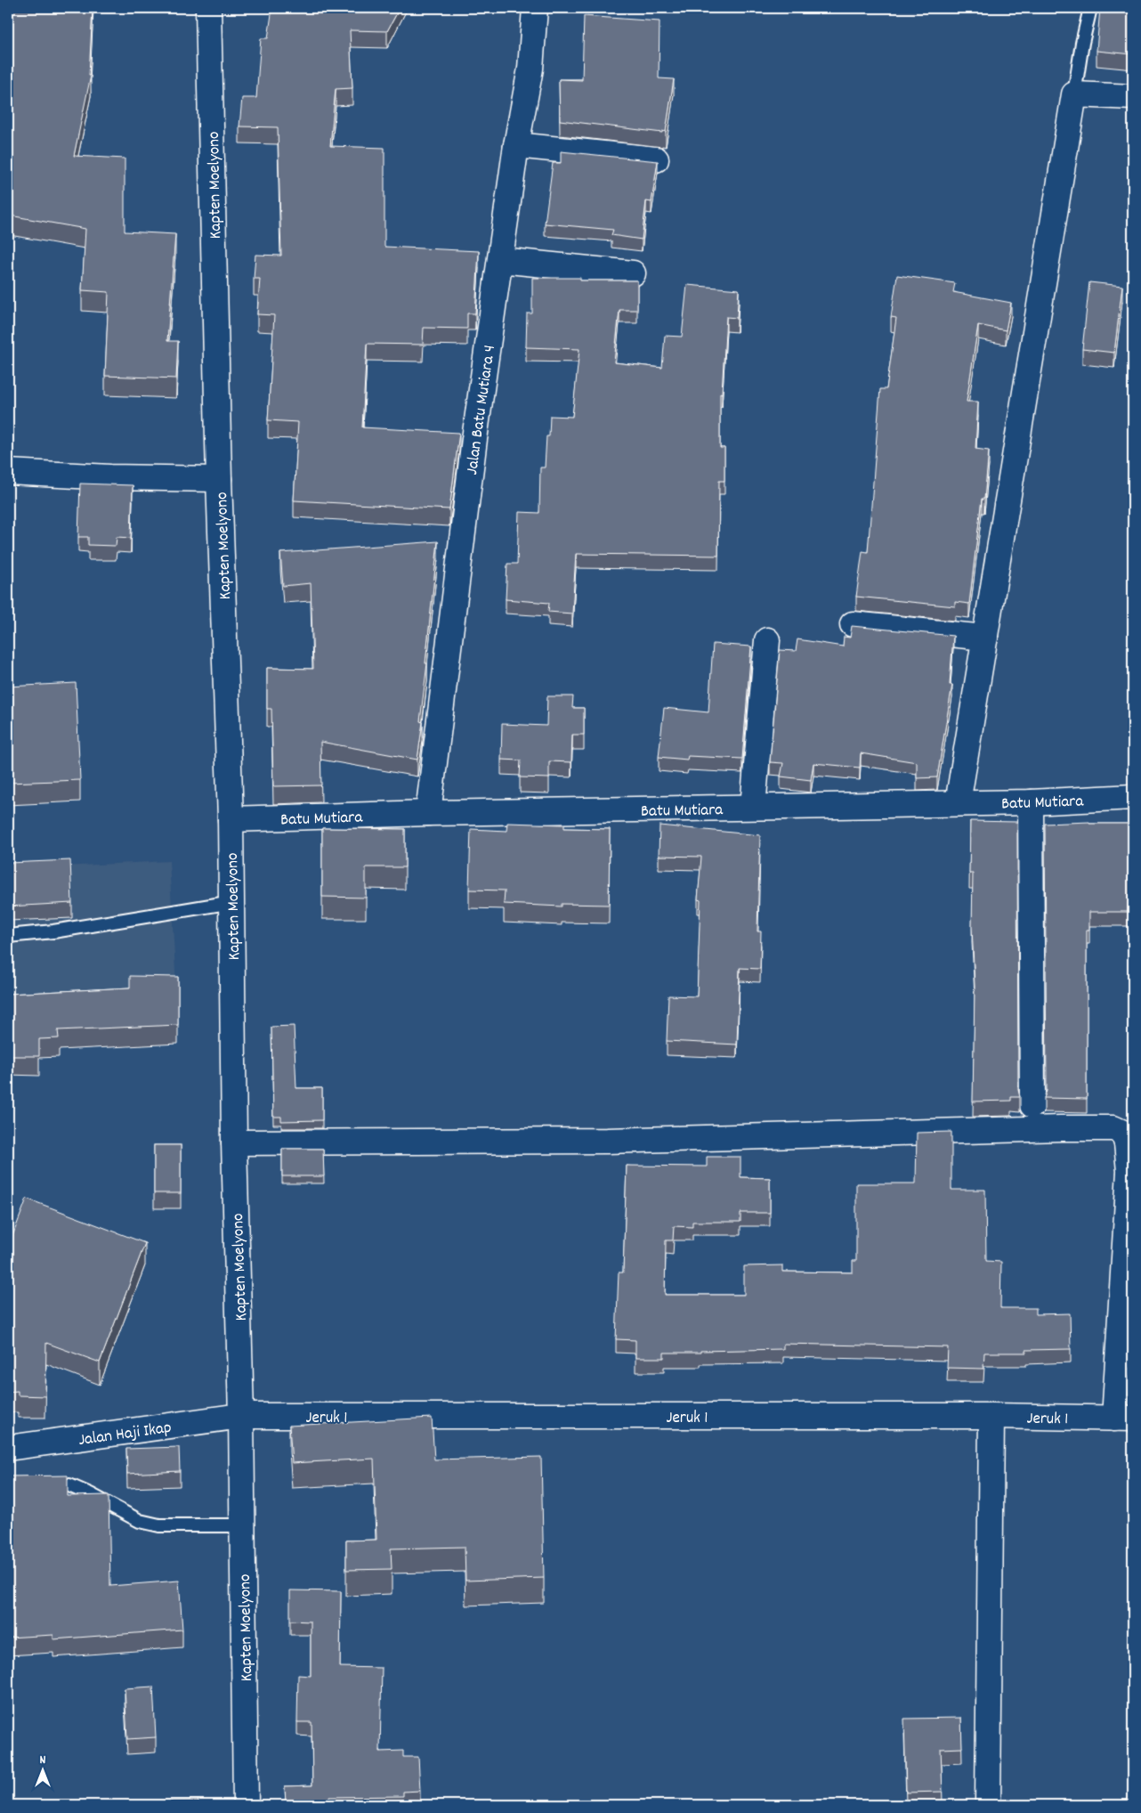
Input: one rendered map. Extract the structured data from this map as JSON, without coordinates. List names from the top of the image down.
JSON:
{
  "streets": {
    "street": [
      "Kapten Moelyono",
      "Jalan Batu Mutiara 4",
      "Batu Mutiara",
      "Jeruk 1",
      "Jalan Haji Ikap"
    ]
  },
  "crossings": [
    ["Kapten Moelyono", "Batu Mutiara"],
    ["Kapten Moelyono", "Jeruk 1"],
    ["Kapten Moelyono", "Jalan Haji Ikap"],
    ["Jalan Batu Mutiara 4", "Batu Mutiara"],
    ["Jeruk 1", "Jalan Haji Ikap"]
  ],
  "north": "top"
}
